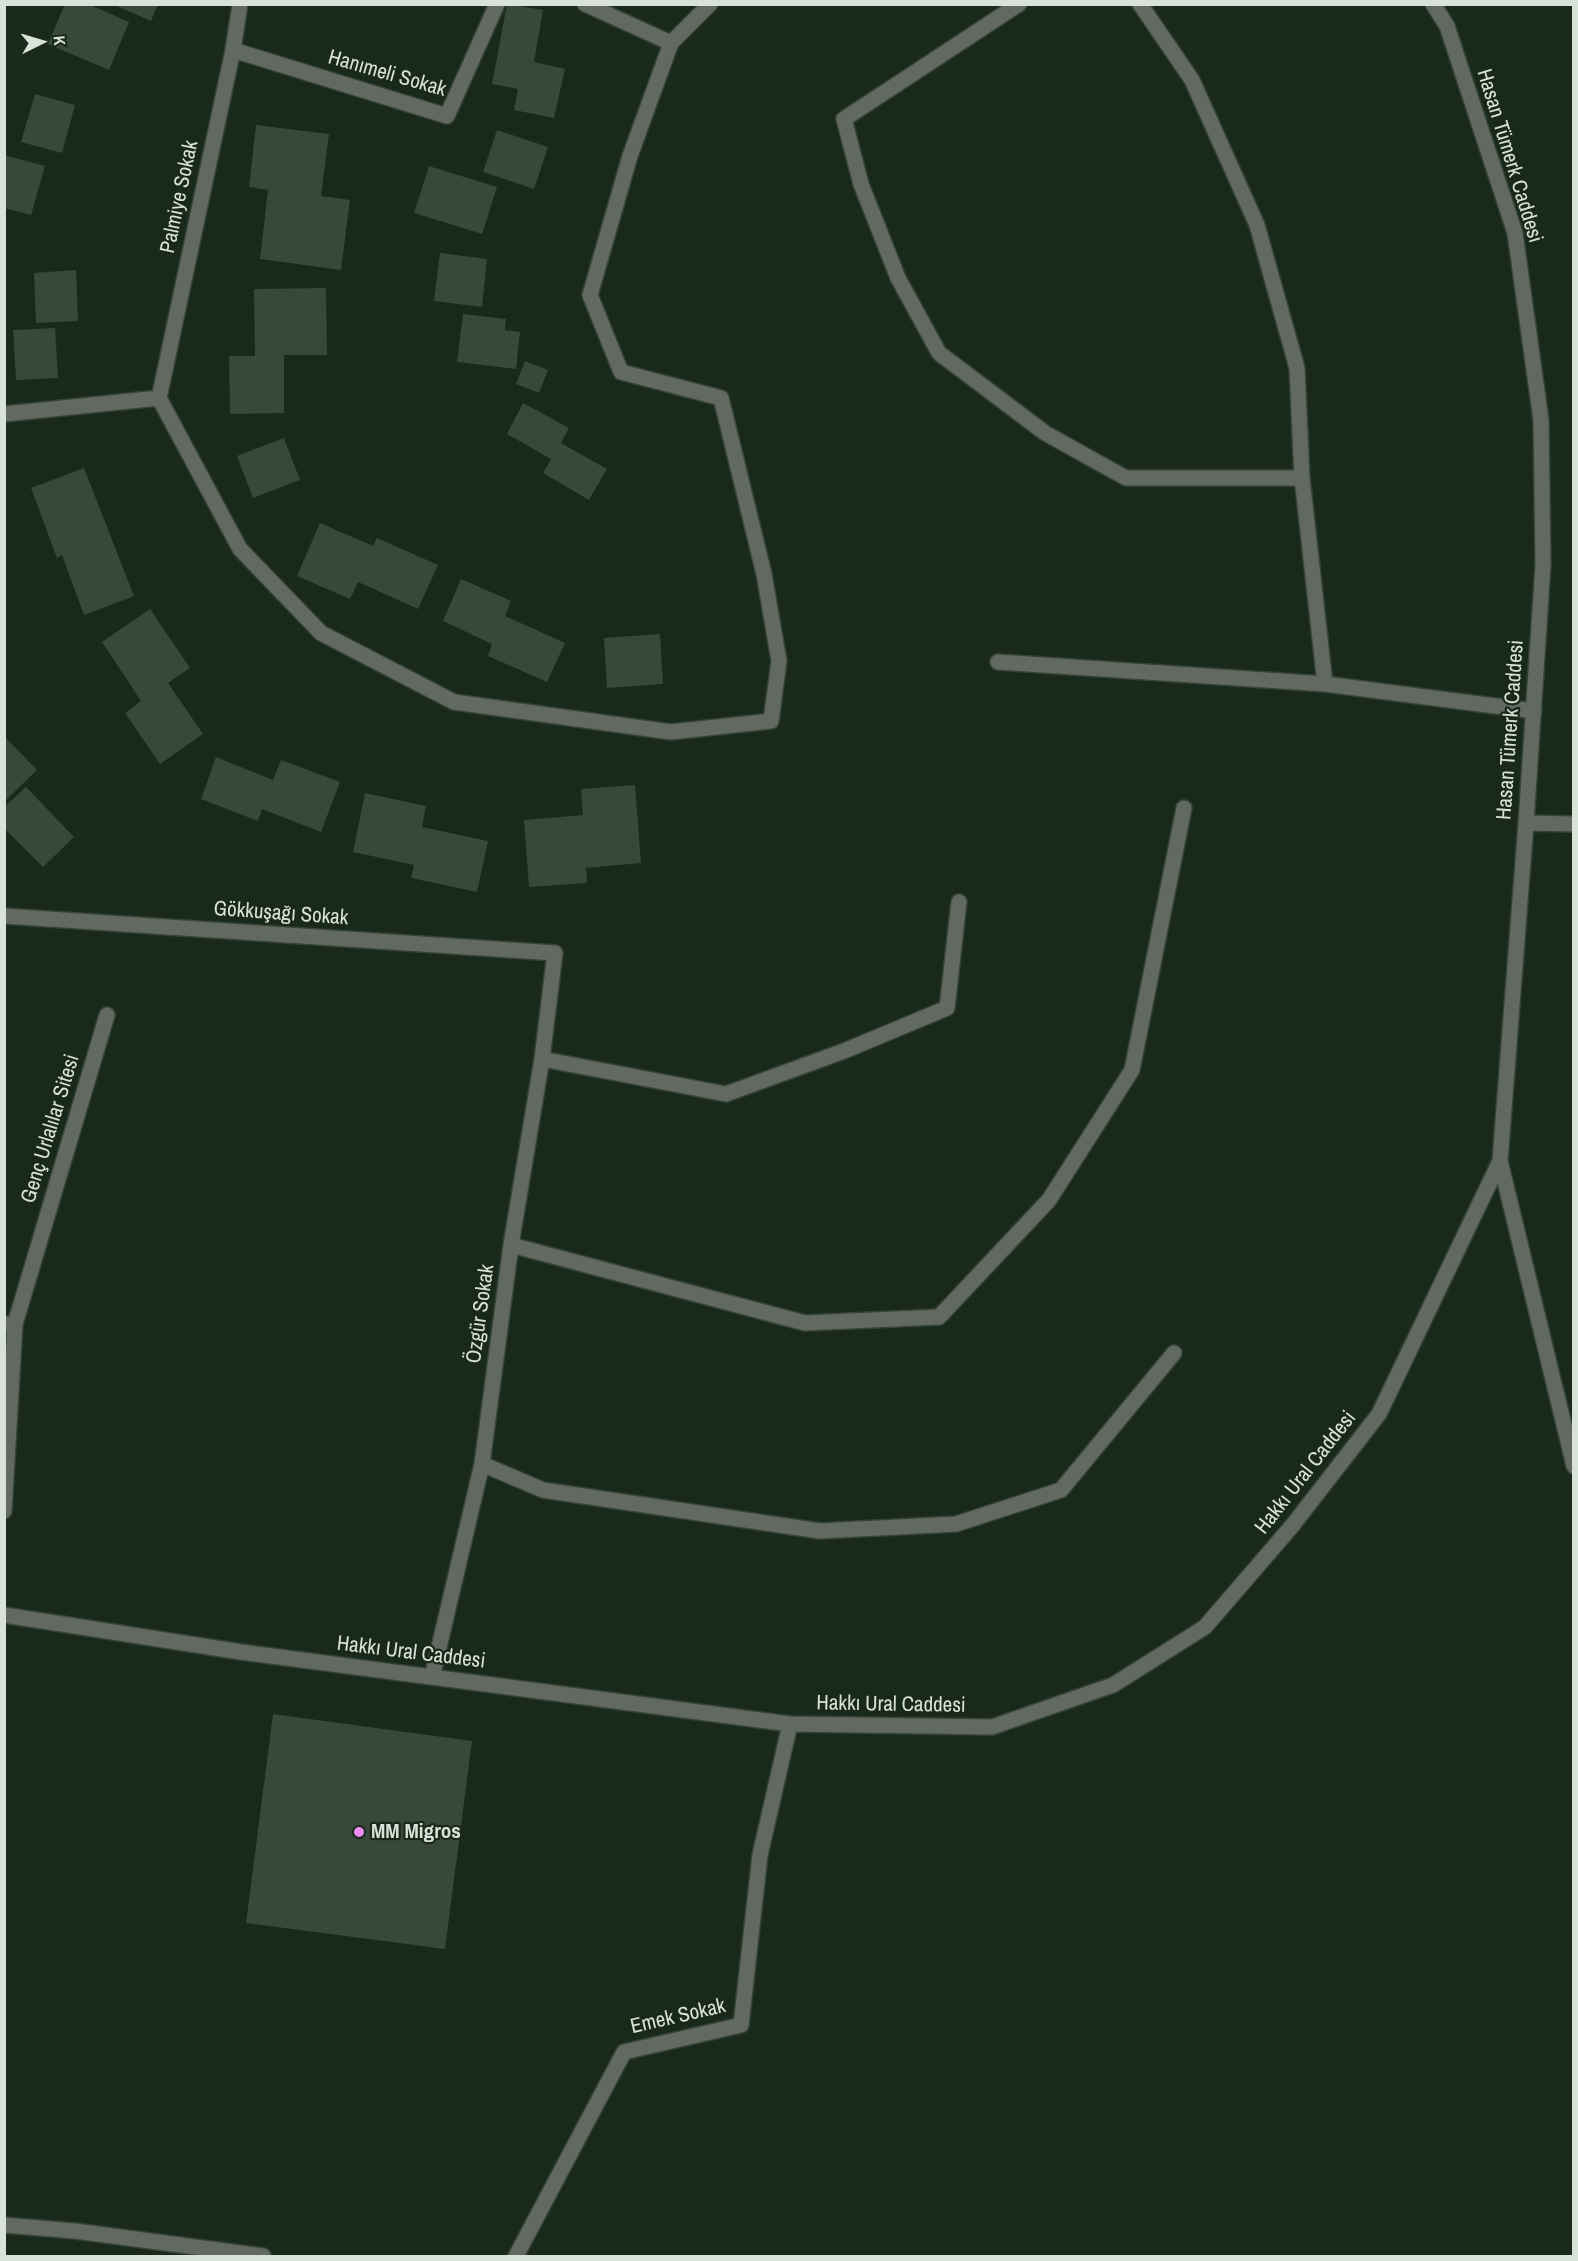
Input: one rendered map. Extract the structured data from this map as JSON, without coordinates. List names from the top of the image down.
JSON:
{
  "streets": {
    "street": [
      "Hanımeli Sokak",
      "Hasan Tümerk Caddesi",
      "Palmiye Sokak",
      "Gökkuşağı Sokak",
      "Genç Urlalılar Sitesi",
      "Özgür Sokak",
      "Hakkı Ural Caddesi",
      "Emek Sokak"
    ]
  },
  "crossings": [
    ["Hanımeli Sokak", "Palmiye Sokak"],
    ["Hasan Tümerk Caddesi", "Hakkı Ural Caddesi"],
    ["Gökkuşağı Sokak", "Özgür Sokak"],
    ["Özgür Sokak", "Hakkı Ural Caddesi"],
    ["Hakkı Ural Caddesi", "Emek Sokak"]
  ],
  "places": ["MM Migros"],
  "north": "right"
}
